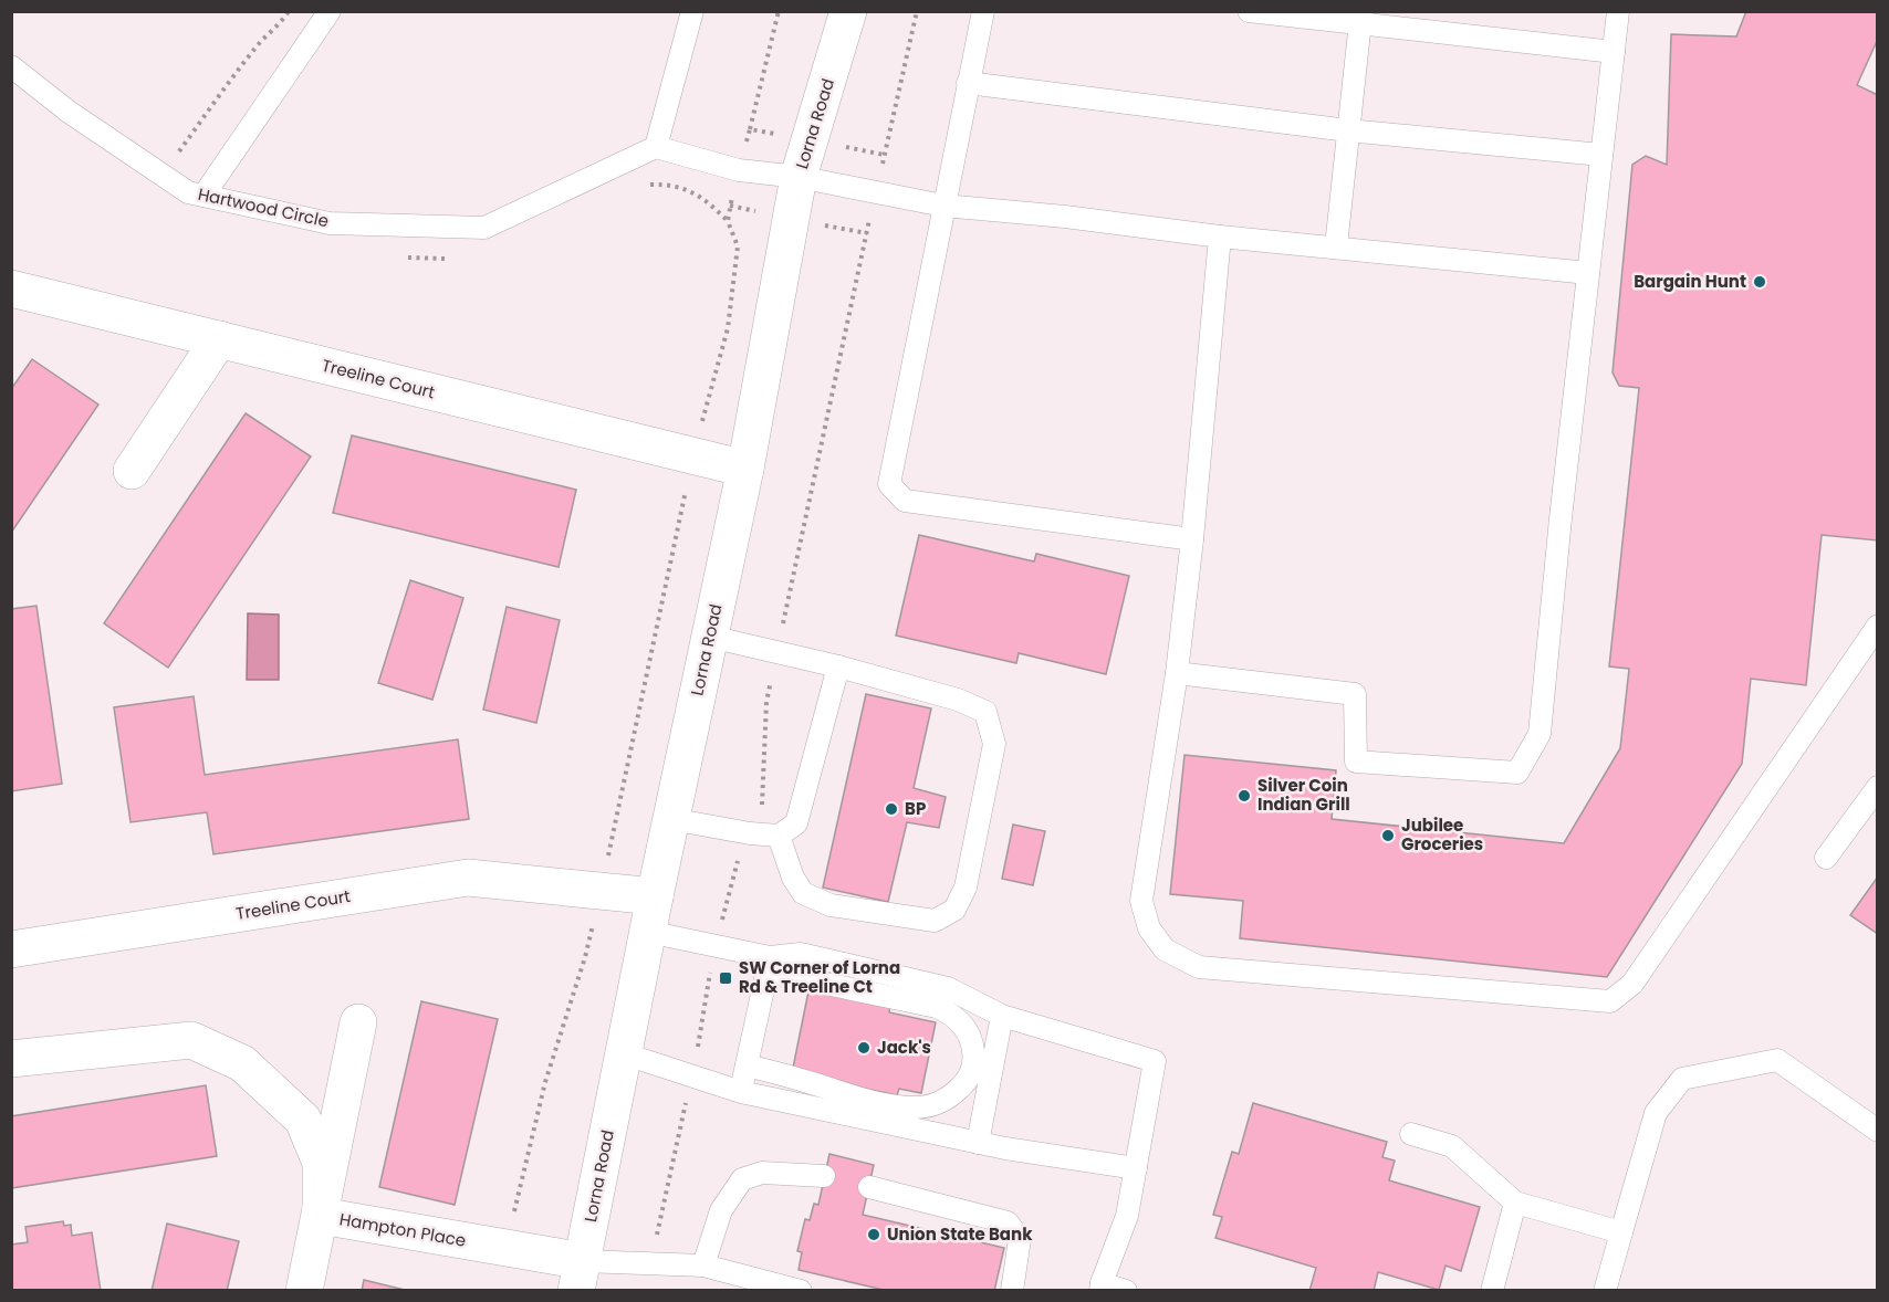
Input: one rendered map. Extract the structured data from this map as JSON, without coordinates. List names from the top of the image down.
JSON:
{
  "streets": {
    "street": ["Lorna Road", "Treeline Court", "Hampton Place"],
    "lane": ["Hartwood Circle"]
  },
  "crossings": [
    ["Lorna Road", "Treeline Court"],
    ["Lorna Road", "Hampton Place"]
  ],
  "places": {
    "other": [
      "Bargain Hunt",
      "Silver Coin Indian Grill",
      "BP",
      "Jubilee Groceries",
      "Jack's",
      "Union State Bank"
    ],
    "transit": ["SW Corner of Lorna Rd & Treeline Ct"]
  }
}
